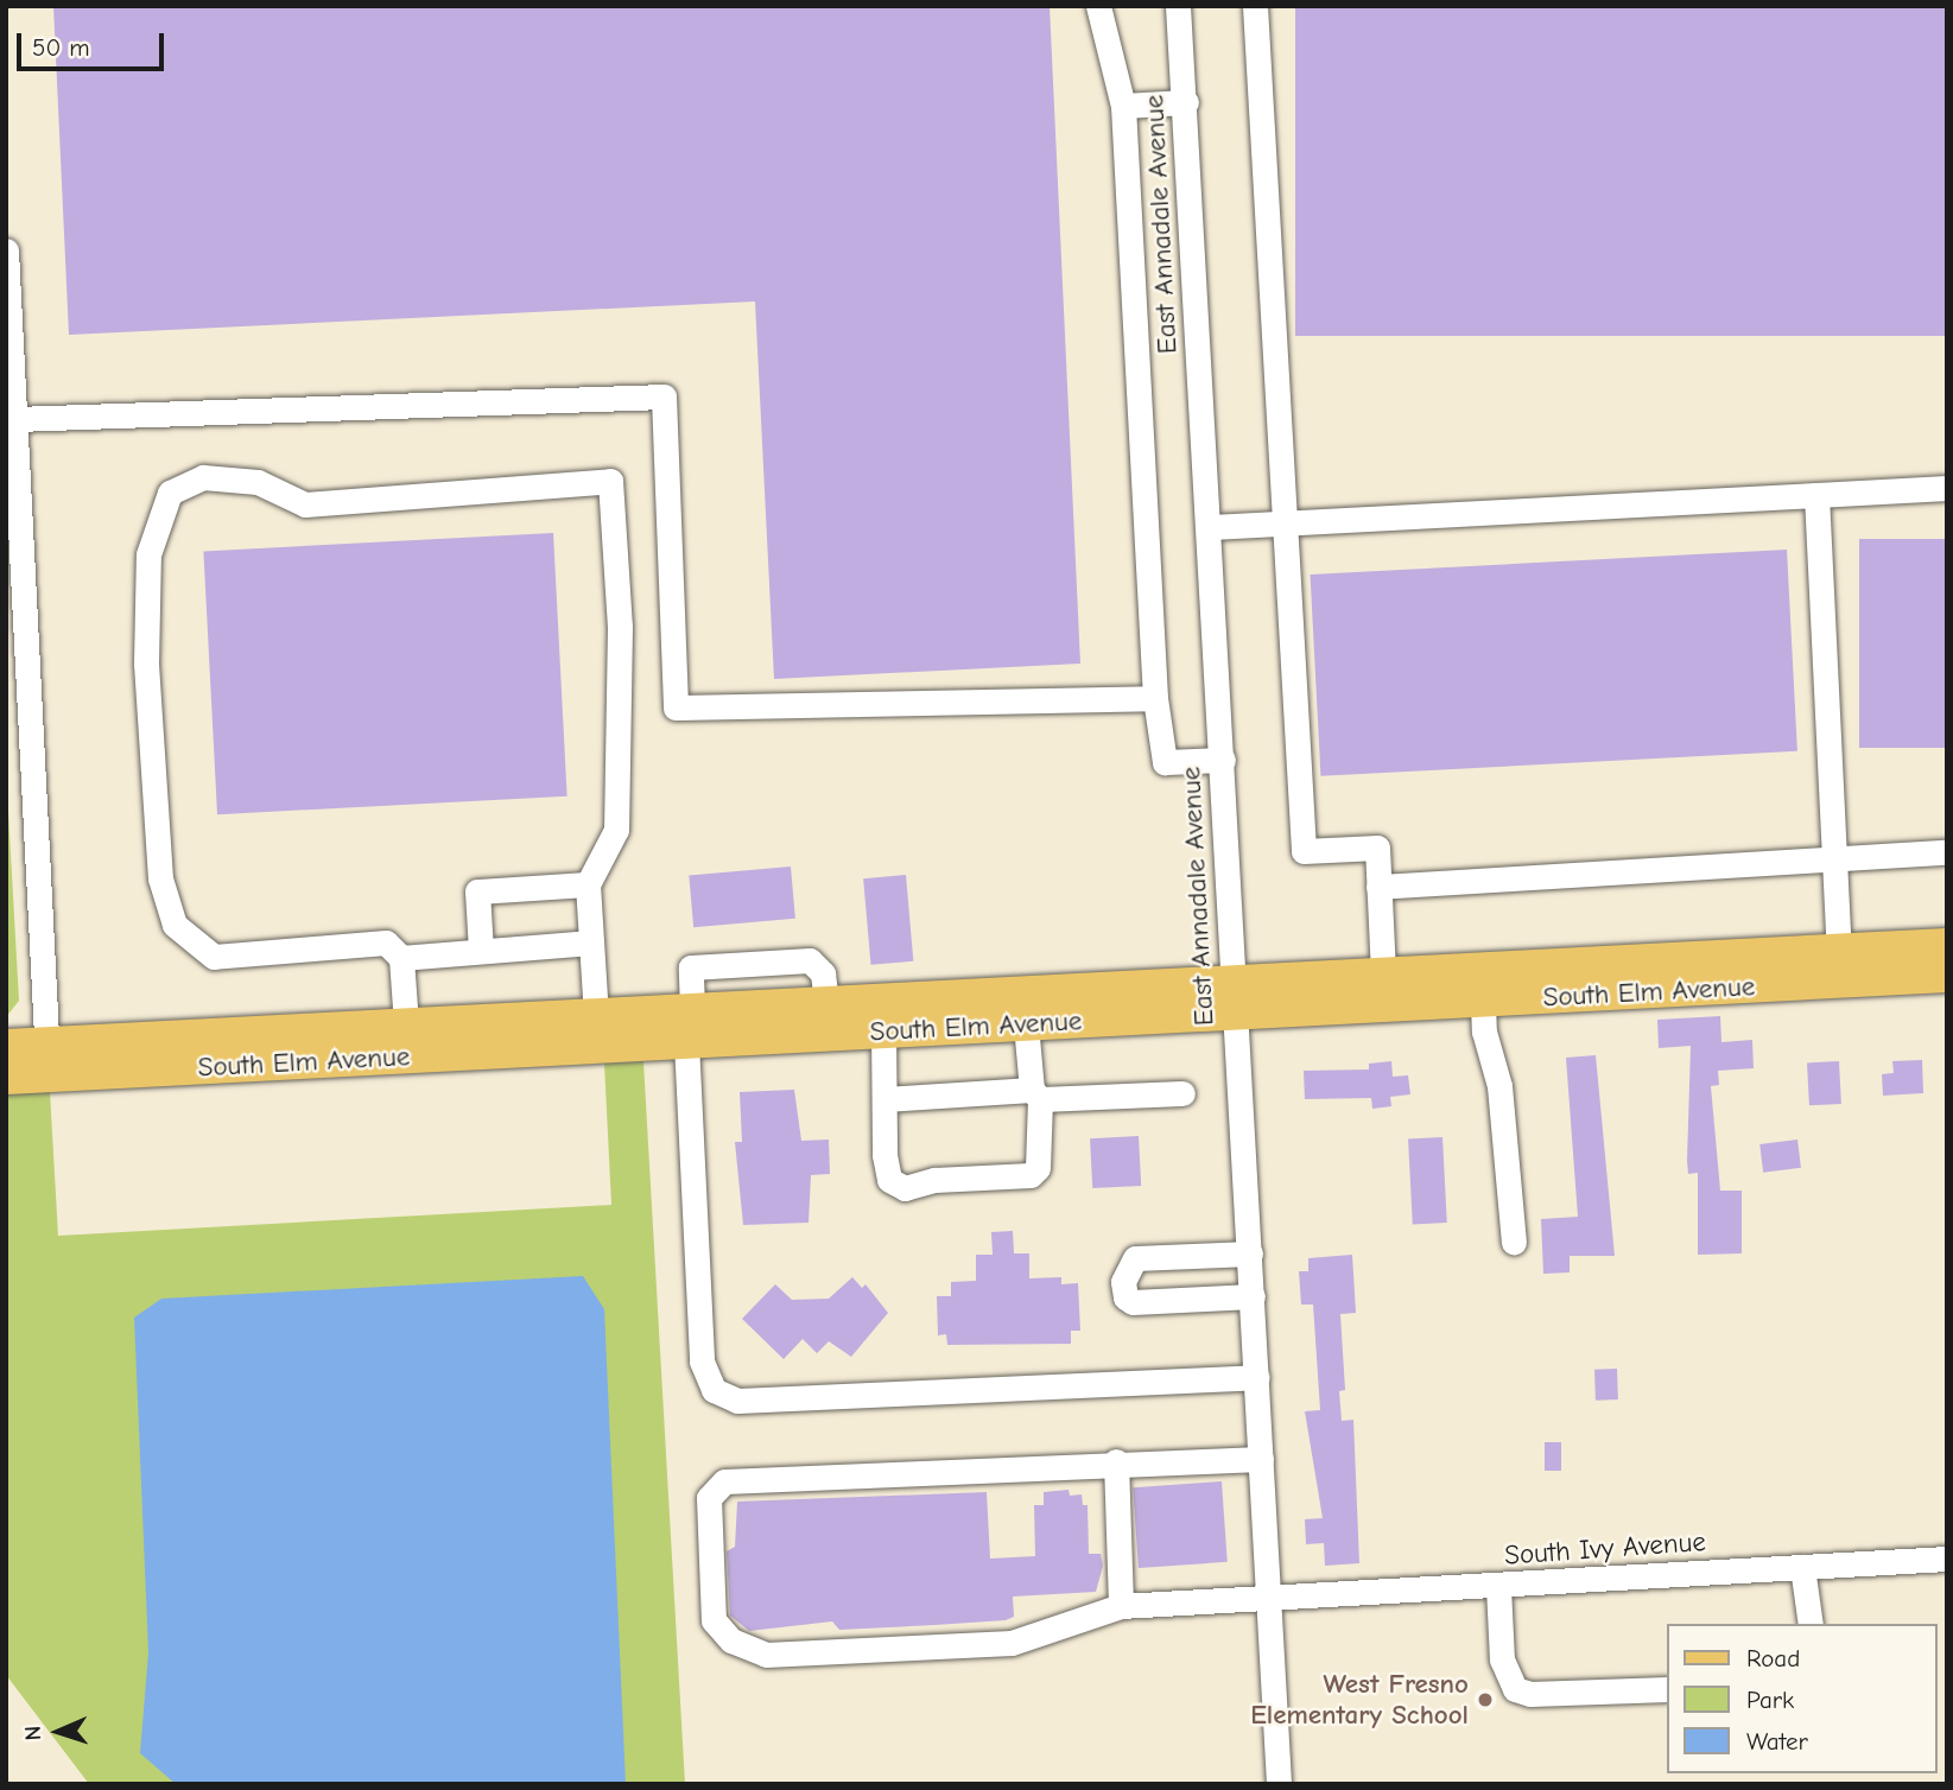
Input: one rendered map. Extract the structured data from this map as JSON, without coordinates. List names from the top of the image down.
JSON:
{
  "streets": {
    "main road": ["South Elm Avenue"],
    "street": ["East Annadale Avenue", "South Ivy Avenue"]
  },
  "crossings": [
    ["East Annadale Avenue", "South Elm Avenue"],
    ["East Annadale Avenue", "South Ivy Avenue"]
  ],
  "places": ["West Fresno Elementary School"],
  "legend": ["Road", "Park", "Water"],
  "scale_bar": "50 m",
  "north": "left"
}
